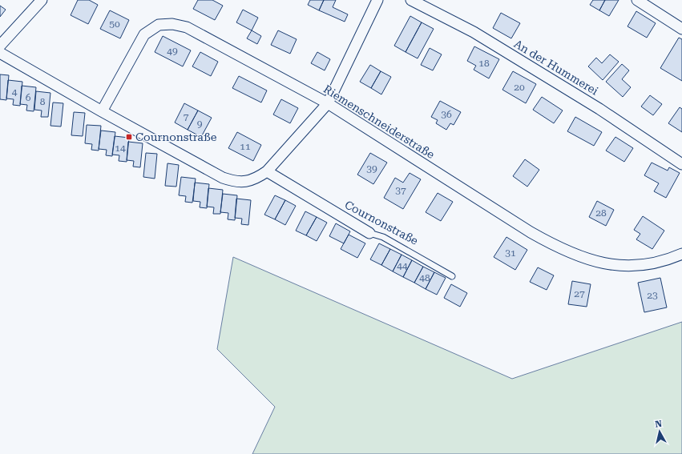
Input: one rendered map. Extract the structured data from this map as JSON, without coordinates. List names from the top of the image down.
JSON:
{
  "streets": {
    "street": ["An der Hummerei", "Riemenschneiderstraße", "Cournonstraße"]
  },
  "places": {
    "transit": ["Cournonstraße"]
  },
  "house_numbers": [
    "50",
    "49",
    "18",
    "20",
    "4",
    "6",
    "8",
    "36",
    "7",
    "9",
    "11",
    "14",
    "39",
    "37",
    "28",
    "31",
    "44",
    "48",
    "27",
    "23"
  ],
  "north": "top"
}
